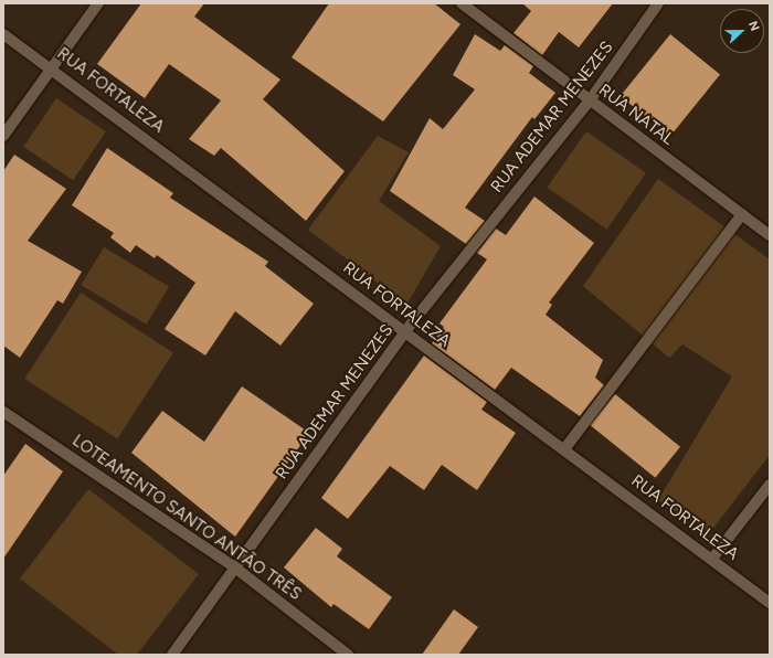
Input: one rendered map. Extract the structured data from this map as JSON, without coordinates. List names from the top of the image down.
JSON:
{
  "streets": {
    "street": [
      "RUA FORTALEZA",
      "RUA NATAL",
      "RUA ADEMAR MENEZES",
      "LOTEAMENTO SANTO ANTÃO TRÊS"
    ]
  },
  "crossings": [
    ["RUA FORTALEZA", "RUA ADEMAR MENEZES"],
    ["RUA NATAL", "RUA ADEMAR MENEZES"],
    ["RUA ADEMAR MENEZES", "LOTEAMENTO SANTO ANTÃO TRÊS"]
  ],
  "north": "right"
}
